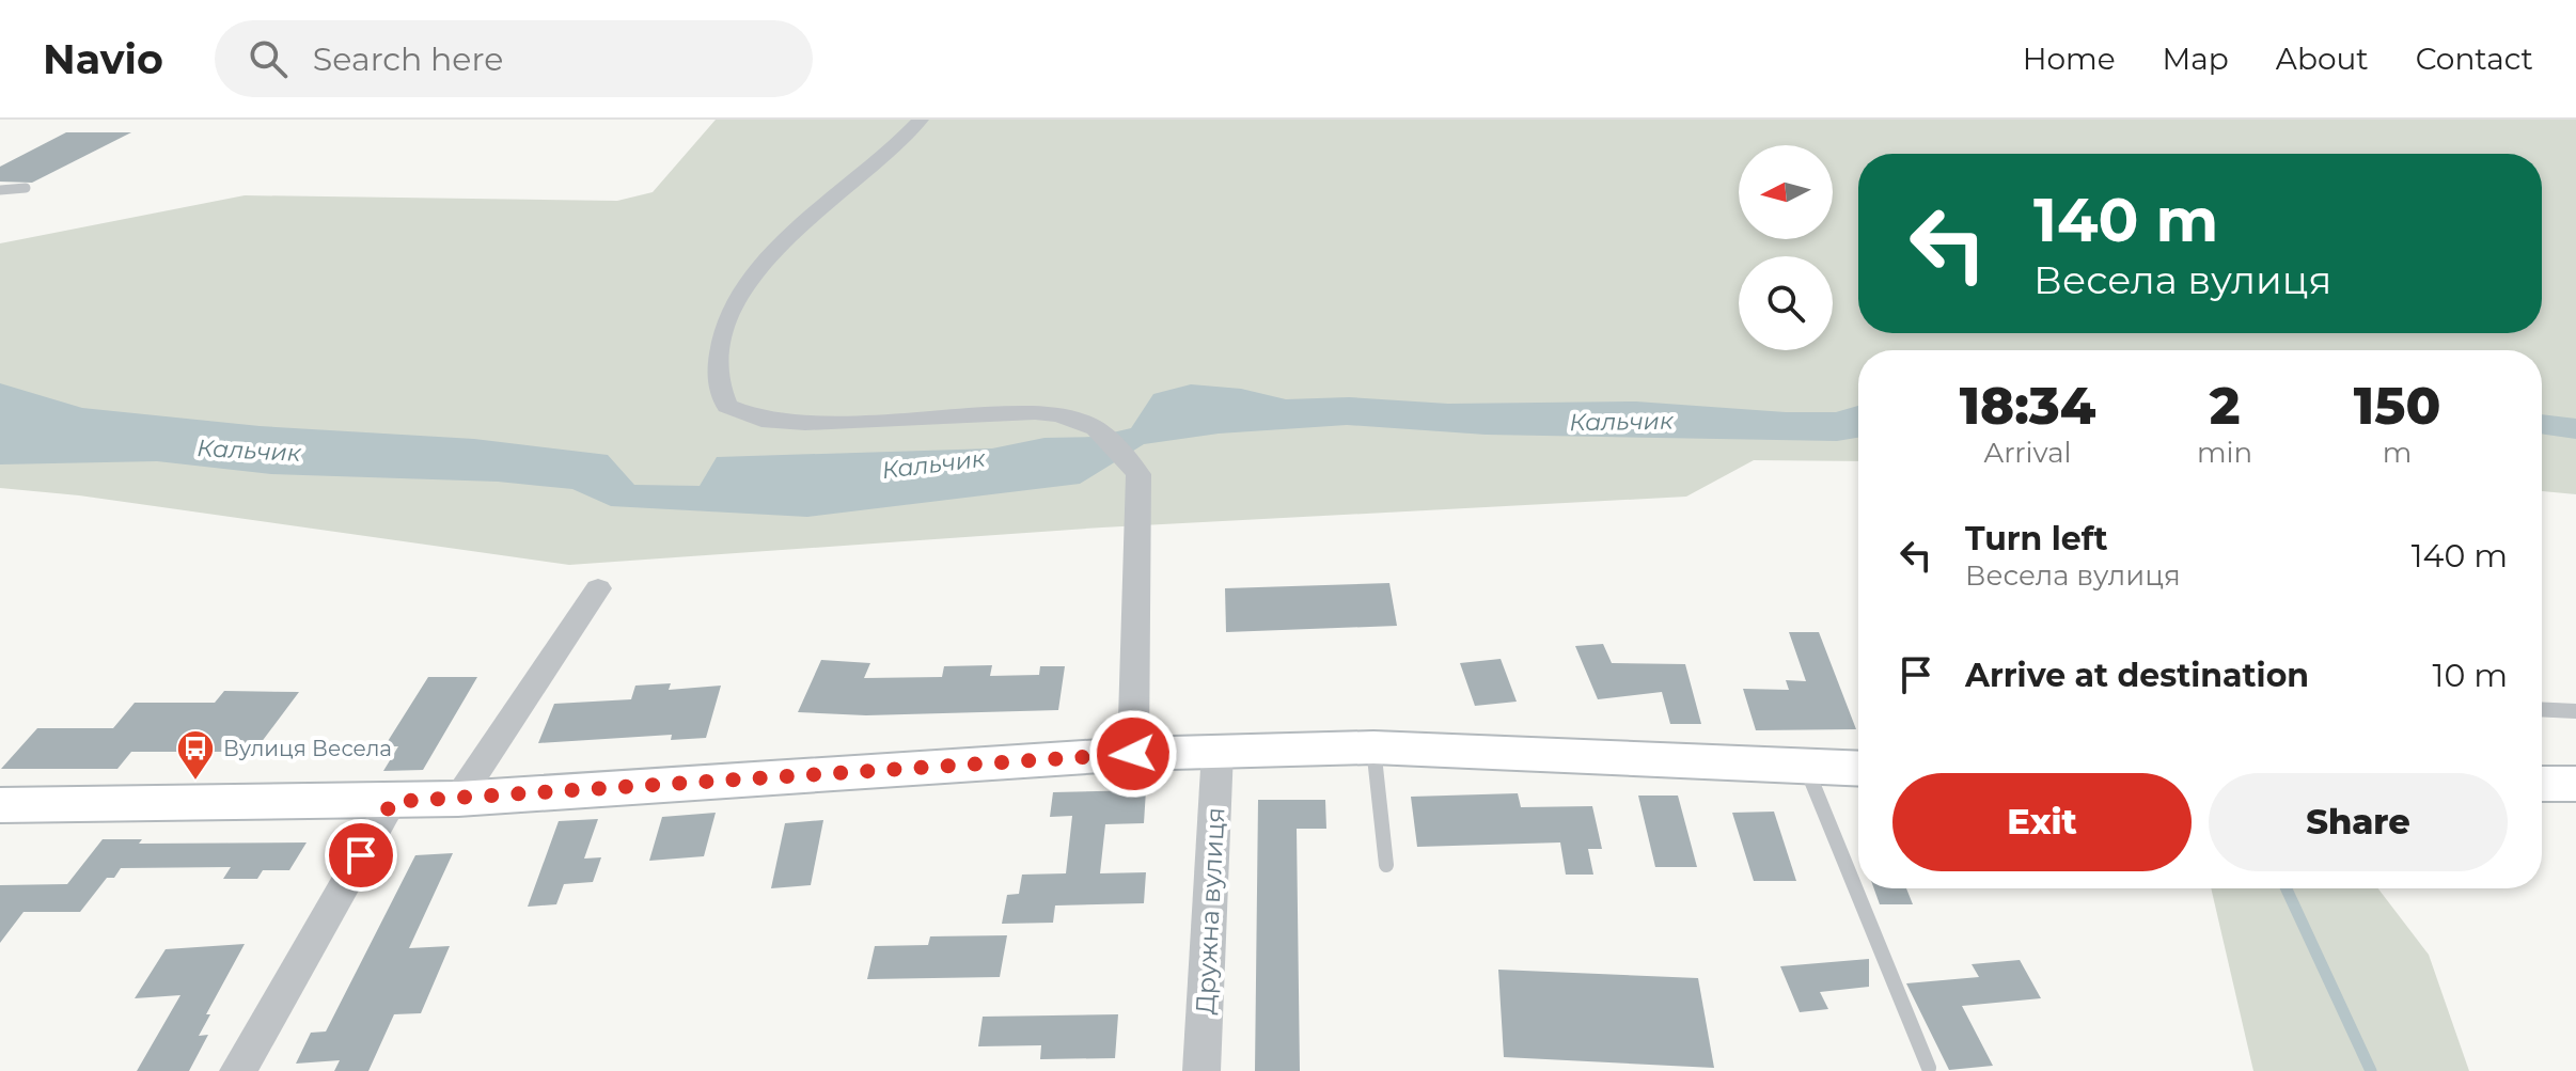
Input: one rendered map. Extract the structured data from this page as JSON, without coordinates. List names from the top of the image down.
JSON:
{
  "streets": {
    "street": ["Дружна вулиця"]
  },
  "water": ["Кальчик"],
  "places": {
    "bus stop": ["Вулиця Весела"]
  },
  "north": "left",
  "page": {
    "header": "Navio",
    "search": "Search here",
    "nav": [
      "Home",
      "Map",
      "About",
      "Contact"
    ],
    "turn": ["140 m", "Весела вулиця"],
    "eta": [
      "18:34",
      "Arrival",
      "2",
      "min",
      "150",
      "m"
    ],
    "list": [
      {
        "name": "Turn left",
        "note": "Весела вулиця",
        "value": "140 m"
      },
      {
        "name": "Arrive at destination",
        "value": "10 m"
      }
    ],
    "buttons": ["Exit", "Share"]
  }
}
